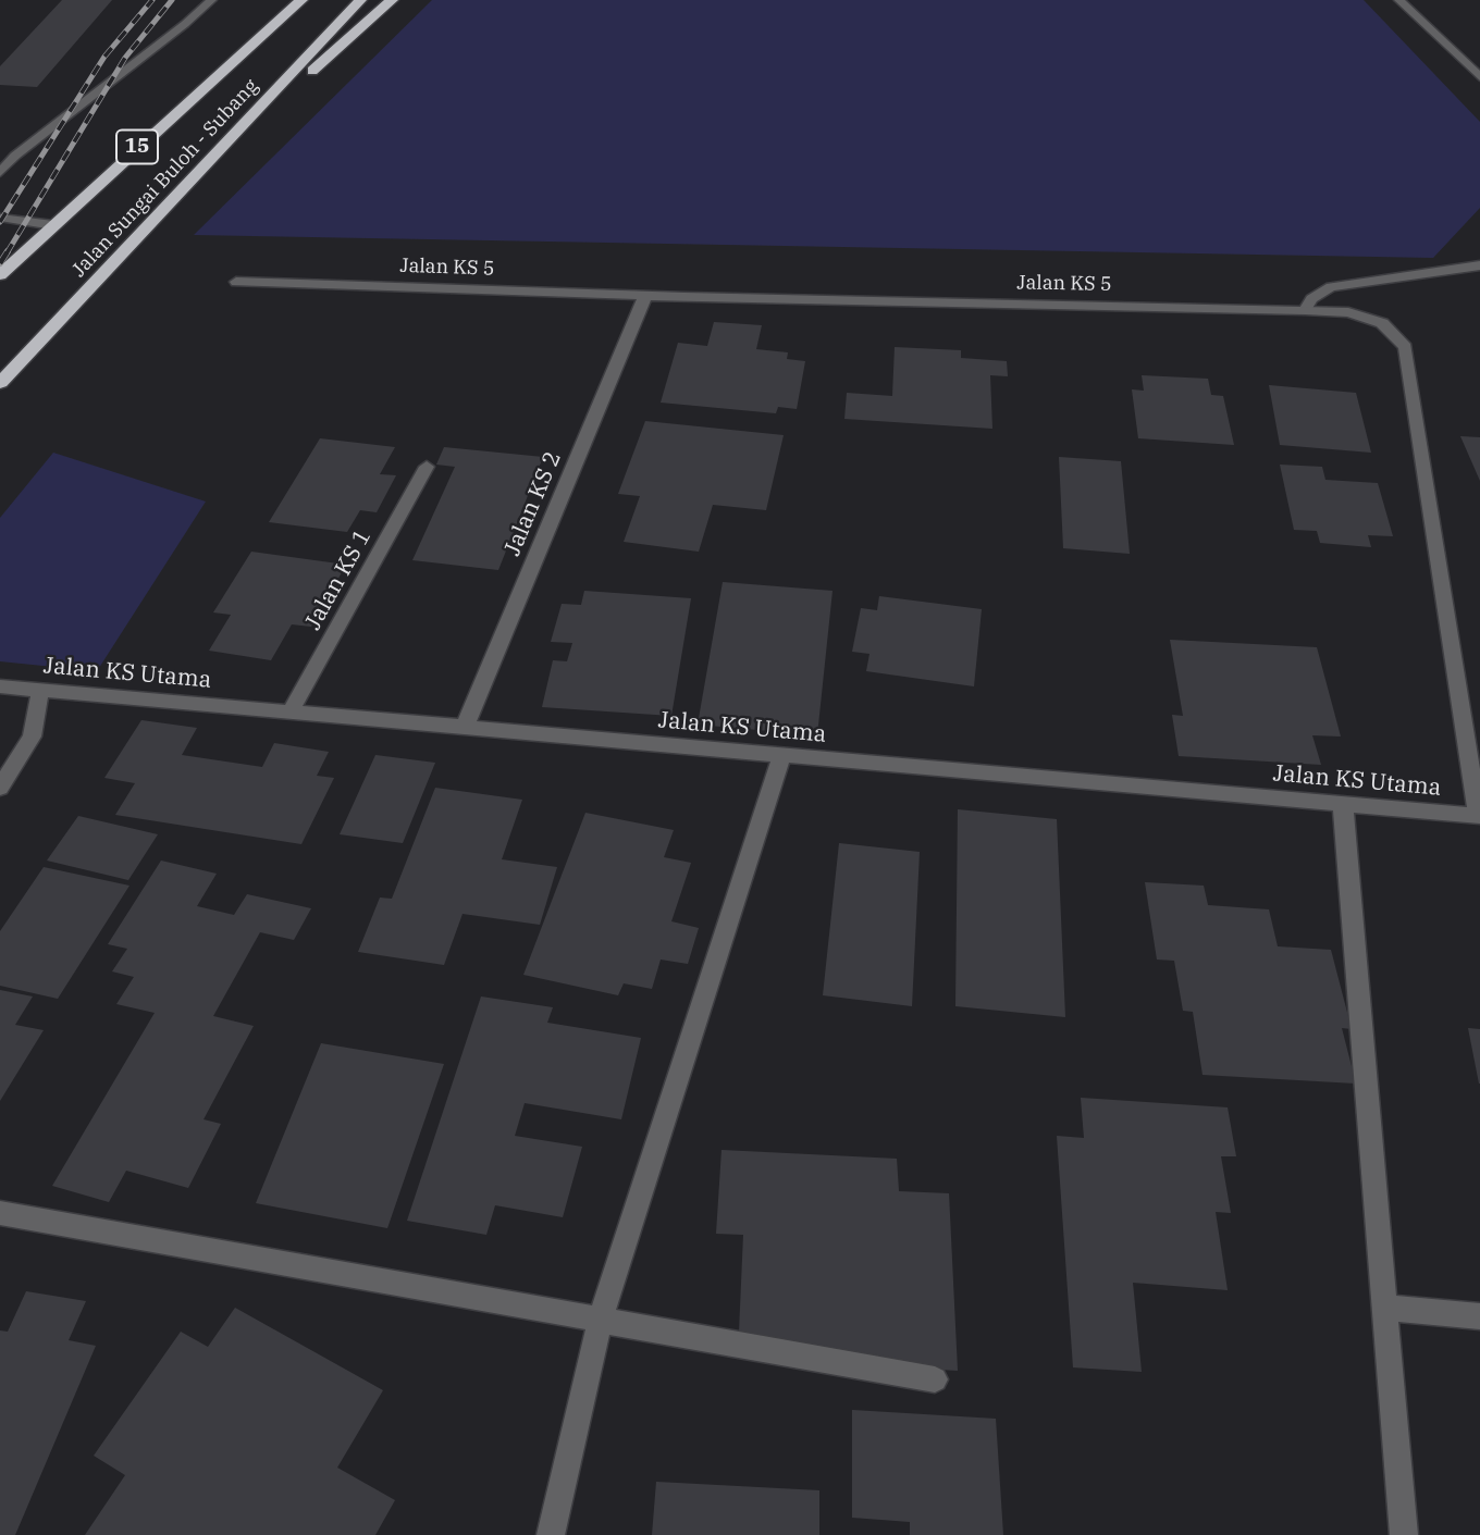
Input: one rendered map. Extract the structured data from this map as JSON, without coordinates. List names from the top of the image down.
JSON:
{
  "streets": {
    "highway": ["15", "Jalan Sungai Buloh - Subang"],
    "street": [
      "Jalan KS 5",
      "Jalan KS 2",
      "Jalan KS 1",
      "Jalan KS Utama"
    ]
  },
  "crossings": [
    ["Jalan KS 5", "Jalan KS 2"],
    ["Jalan KS 5", "Jalan KS Utama"],
    ["Jalan KS 2", "Jalan KS Utama"],
    ["Jalan KS 1", "Jalan KS Utama"]
  ]
}
